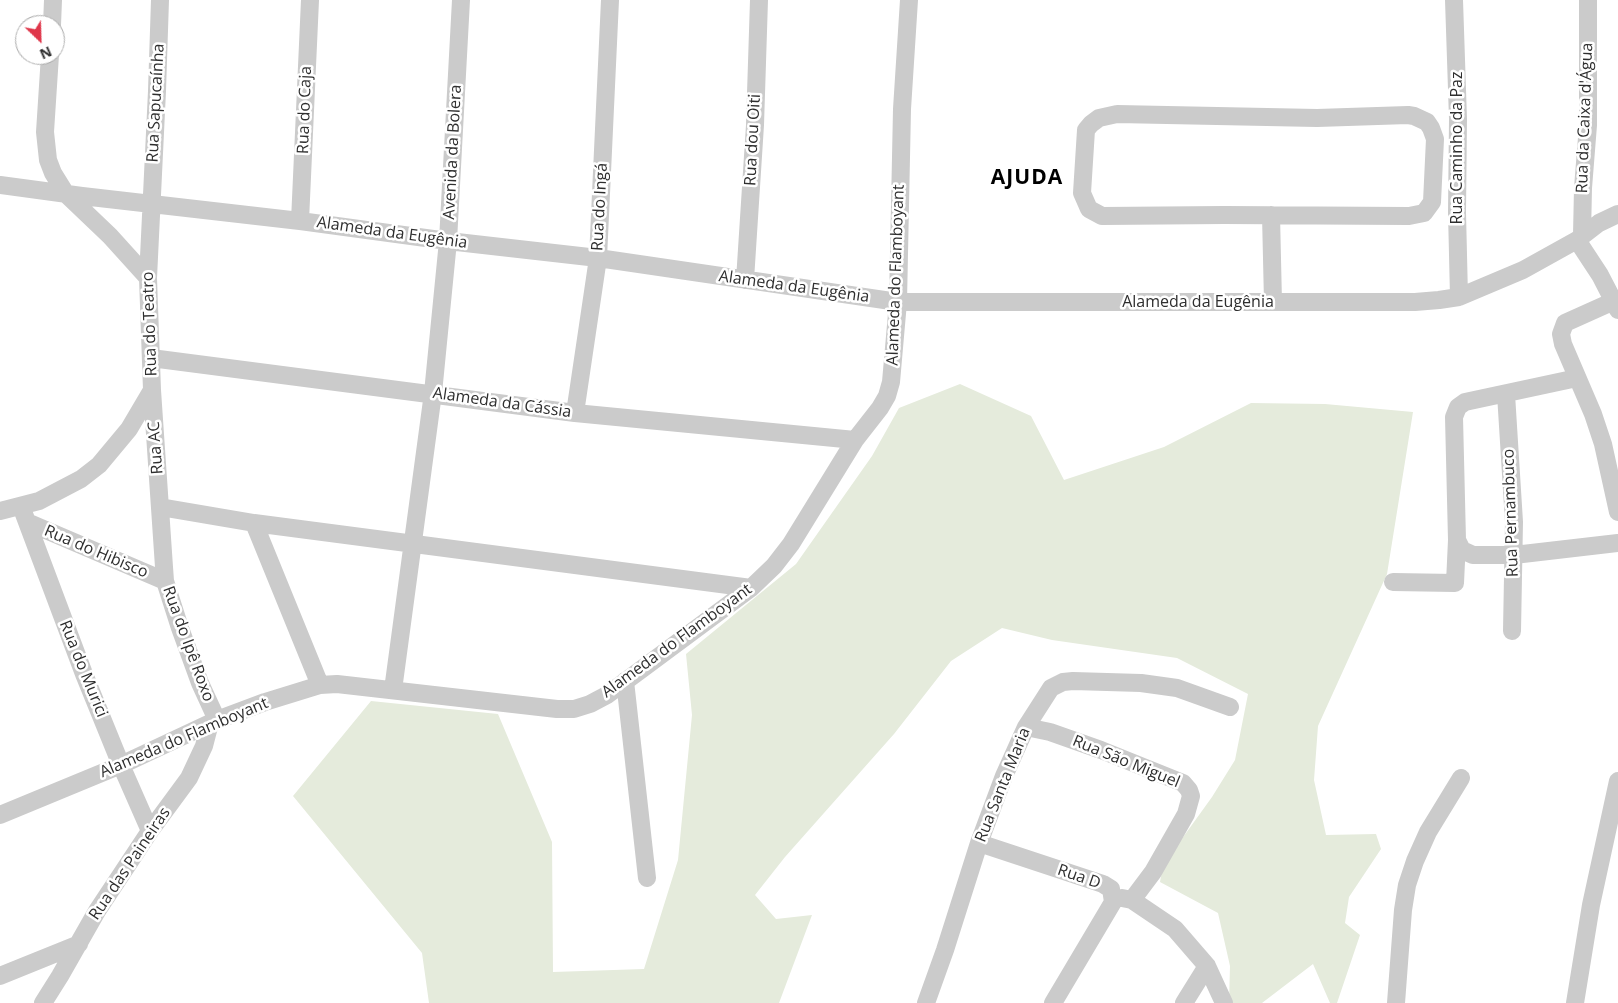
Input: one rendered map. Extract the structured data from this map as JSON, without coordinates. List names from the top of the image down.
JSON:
{
  "streets": {
    "street": [
      "Rua Sapucaínha",
      "Rua do Caja",
      "Rua da Caixa d'Água",
      "Rua dou Oiti",
      "Rua Caminho da Paz",
      "Avenida da Bolera",
      "Rua do Ingá",
      "Alameda da Eugênia",
      "Alameda do Flamboyant",
      "Rua do Teatro",
      "Alameda da Cássia",
      "Rua AC",
      "Rua Pernambuco",
      "Rua do Hibisco",
      "Rua do Ipê Roxo",
      "Rua do Murici",
      "Rua São Miguel",
      "Rua Santa Maria",
      "Rua das Paineiras",
      "Rua D"
    ]
  },
  "crossings": [
    ["Rua Sapucaínha", "Alameda da Eugênia"],
    ["Rua Sapucaínha", "Rua do Teatro"],
    ["Rua do Caja", "Alameda da Eugênia"],
    ["Rua da Caixa d'Água", "Alameda da Eugênia"],
    ["Rua dou Oiti", "Alameda da Eugênia"],
    ["Rua Caminho da Paz", "Alameda da Eugênia"],
    ["Avenida da Bolera", "Alameda da Eugênia"],
    ["Avenida da Bolera", "Alameda do Flamboyant"],
    ["Avenida da Bolera", "Alameda da Cássia"],
    ["Rua do Ingá", "Alameda da Eugênia"],
    ["Rua do Ingá", "Alameda da Cássia"],
    ["Alameda da Eugênia", "Alameda do Flamboyant"],
    ["Alameda da Eugênia", "Rua do Teatro"],
    ["Alameda do Flamboyant", "Alameda da Cássia"],
    ["Alameda do Flamboyant", "Rua do Ipê Roxo"],
    ["Alameda do Flamboyant", "Rua do Murici"],
    ["Alameda do Flamboyant", "Rua das Paineiras"],
    ["Rua do Teatro", "Alameda da Cássia"],
    ["Rua do Teatro", "Rua AC"],
    ["Rua do Teatro", "Rua do Hibisco"],
    ["Rua do Teatro", "Rua do Murici"],
    ["Rua AC", "Rua do Ipê Roxo"],
    ["Rua do Hibisco", "Rua do Ipê Roxo"],
    ["Rua do Hibisco", "Rua do Murici"],
    ["Rua do Ipê Roxo", "Rua das Paineiras"],
    ["Rua do Murici", "Rua das Paineiras"],
    ["Rua São Miguel", "Rua Santa Maria"],
    ["Rua Santa Maria", "Rua D"]
  ],
  "districts": ["AJUDA"],
  "north": "bottom right"
}
